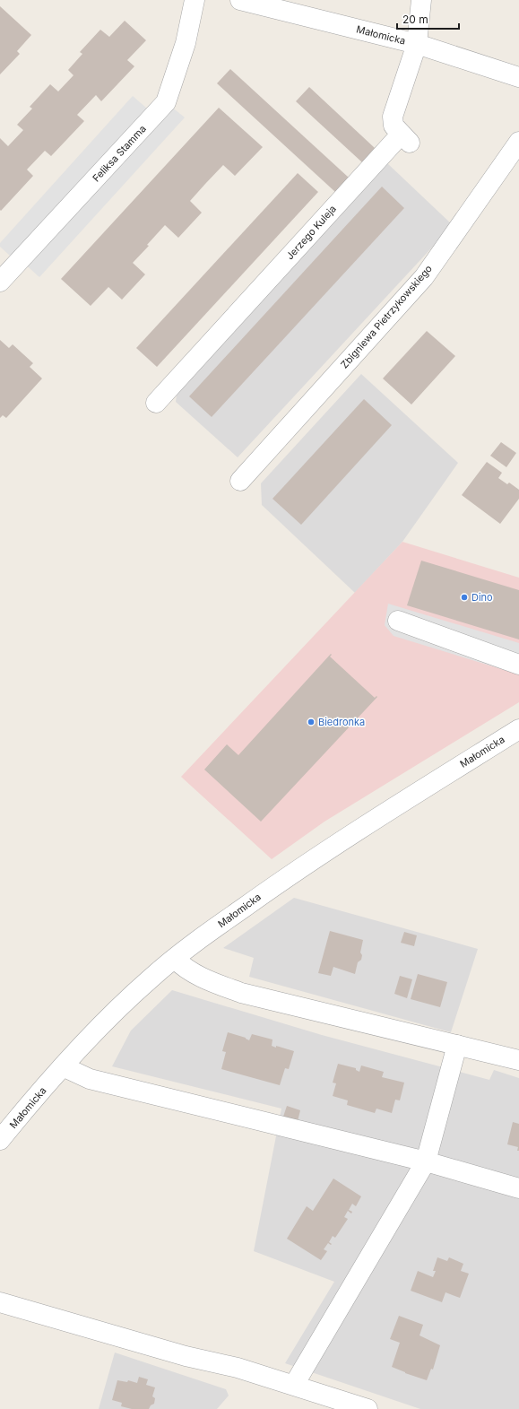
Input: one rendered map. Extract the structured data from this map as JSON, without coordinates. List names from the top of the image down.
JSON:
{
  "streets": {
    "street": [
      "Małomicka",
      "Feliksa Stamma",
      "Jerzego Kuleja",
      "Zbigniewa Pietrzykowskiego"
    ]
  },
  "crossings": [
    ["Małomicka", "Jerzego Kuleja"]
  ],
  "places": ["Dino", "Biedronka"],
  "scale_bar": "20 m"
}
